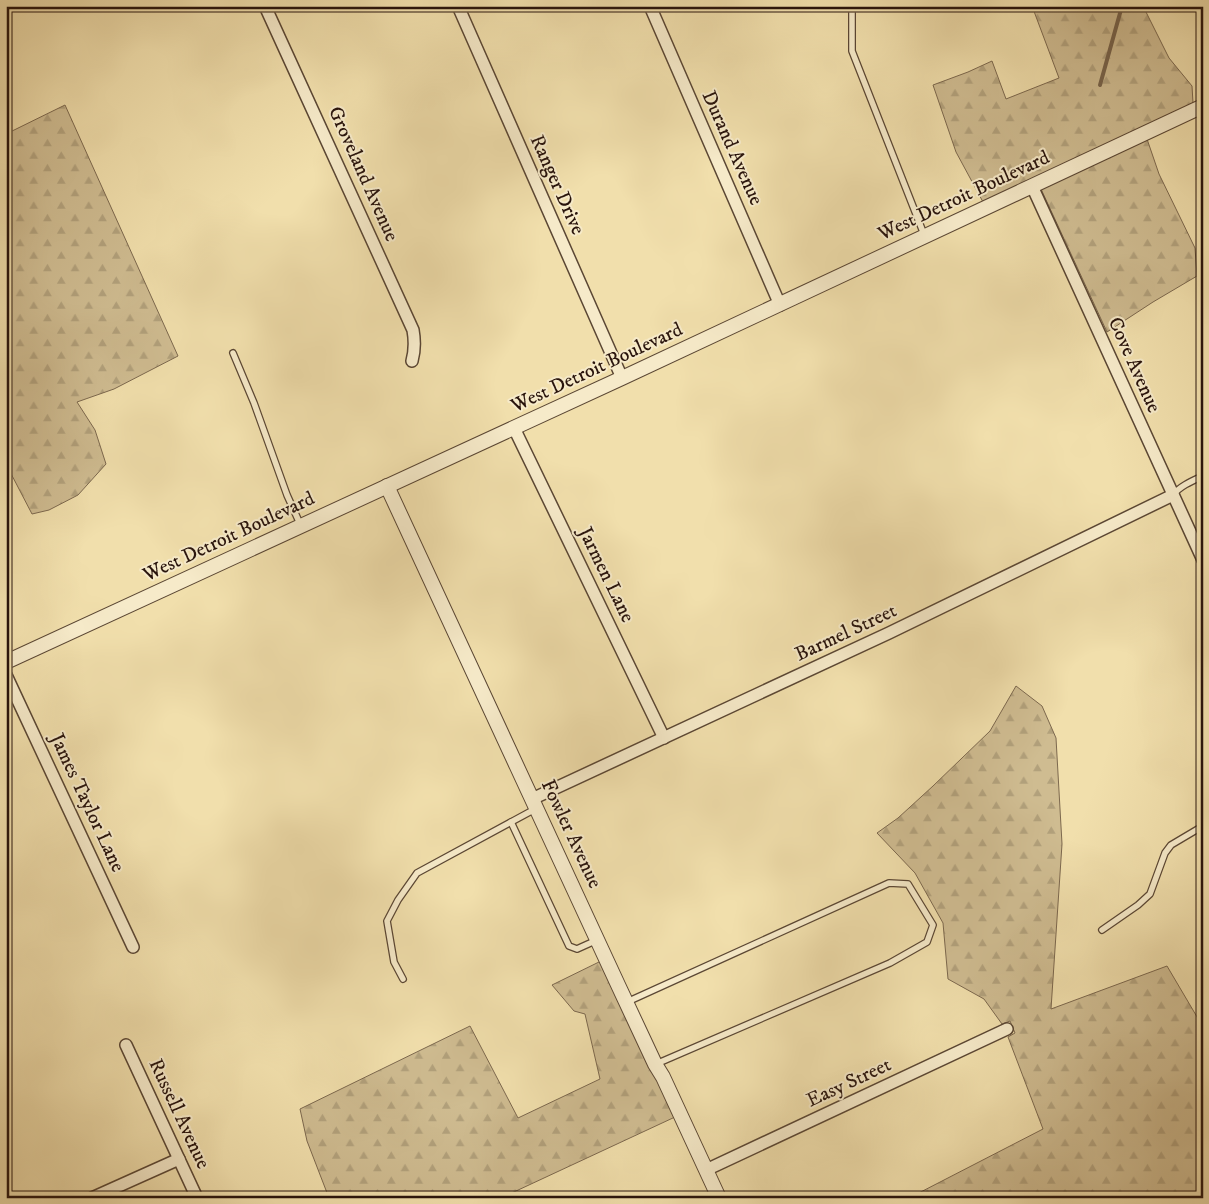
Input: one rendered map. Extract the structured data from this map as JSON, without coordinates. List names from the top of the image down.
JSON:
{
  "streets": {
    "street": [
      "Durand Avenue",
      "Groveland Avenue",
      "Ranger Drive",
      "West Detroit Boulevard",
      "Cove Avenue",
      "Jarmen Lane",
      "Barmel Street",
      "James Taylor Lane",
      "Fowler Avenue",
      "Easy Street",
      "Russell Avenue"
    ]
  },
  "crossings": [
    ["Durand Avenue", "West Detroit Boulevard"],
    ["Ranger Drive", "West Detroit Boulevard"],
    ["West Detroit Boulevard", "Cove Avenue"],
    ["West Detroit Boulevard", "Jarmen Lane"],
    ["West Detroit Boulevard", "Fowler Avenue"],
    ["Cove Avenue", "Barmel Street"],
    ["Jarmen Lane", "Barmel Street"],
    ["Barmel Street", "Fowler Avenue"],
    ["Fowler Avenue", "Easy Street"]
  ]
}
